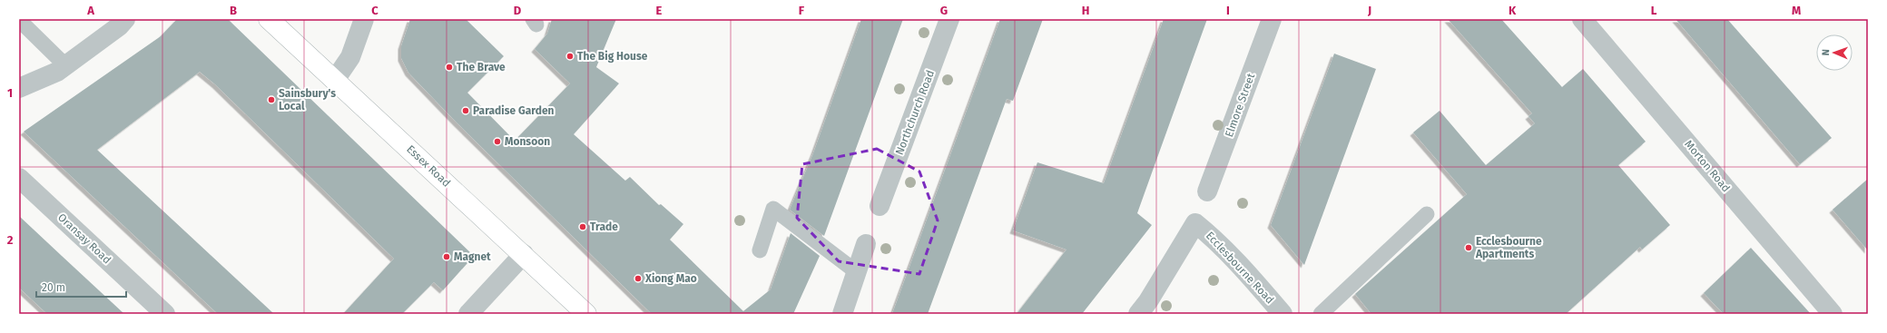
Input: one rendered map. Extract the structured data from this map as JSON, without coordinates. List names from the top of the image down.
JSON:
{
  "streets": {
    "main road": ["Essex Road"],
    "street": [
      "Elmore Street",
      "Northchurch Road",
      "Morton Road",
      "Oransay Road",
      "Ecclesbourne Road"
    ]
  },
  "places": [
    "The Big House",
    "The Brave",
    "Sainsbury's Local",
    "Paradise Garden",
    "Monsoon",
    "Trade",
    "Ecclesbourne Apartments",
    "Magnet",
    "Xiong Mao"
  ],
  "scale_bar": "20 m",
  "north": "left",
  "grid": {
    "columns": [
      "A",
      "B",
      "C",
      "D",
      "E",
      "F",
      "G",
      "H",
      "I",
      "J",
      "K",
      "L",
      "M"
    ],
    "rows": ["1", "2"]
  }
}
